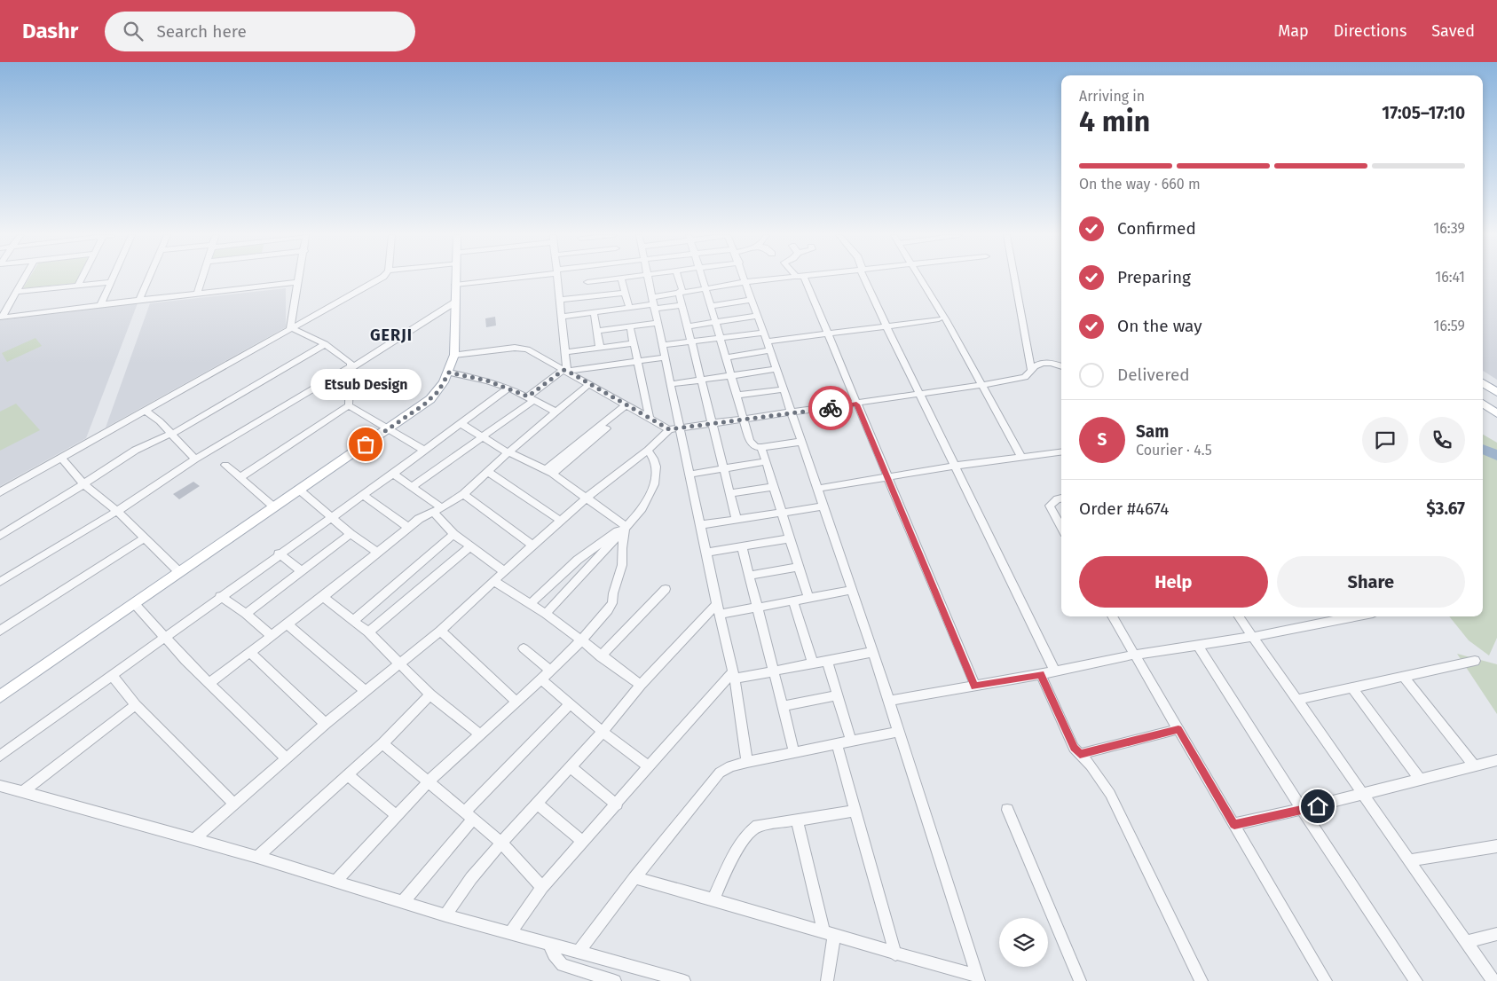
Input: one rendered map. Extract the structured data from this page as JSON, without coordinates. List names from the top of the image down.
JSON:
{
  "districts": ["GERJI"],
  "places": ["Etsub Design"],
  "page": {
    "header": "Dashr",
    "search": "Search here",
    "nav": ["Map", "Directions", "Saved"],
    "heading": ["4 min", "Arriving in", "17:05–17:10"],
    "panel": [
      "Sam",
      "Courier · 4.5",
      "Order #4674",
      "$3.67"
    ],
    "bar": "On the way · 660 m",
    "list": [
      ["Confirmed", "16:39"],
      ["Preparing", "16:41"],
      ["On the way", "16:59"],
      "Delivered"
    ],
    "bubble": "Etsub Design",
    "round": "S",
    "buttons": ["Help", "Share"]
  }
}
